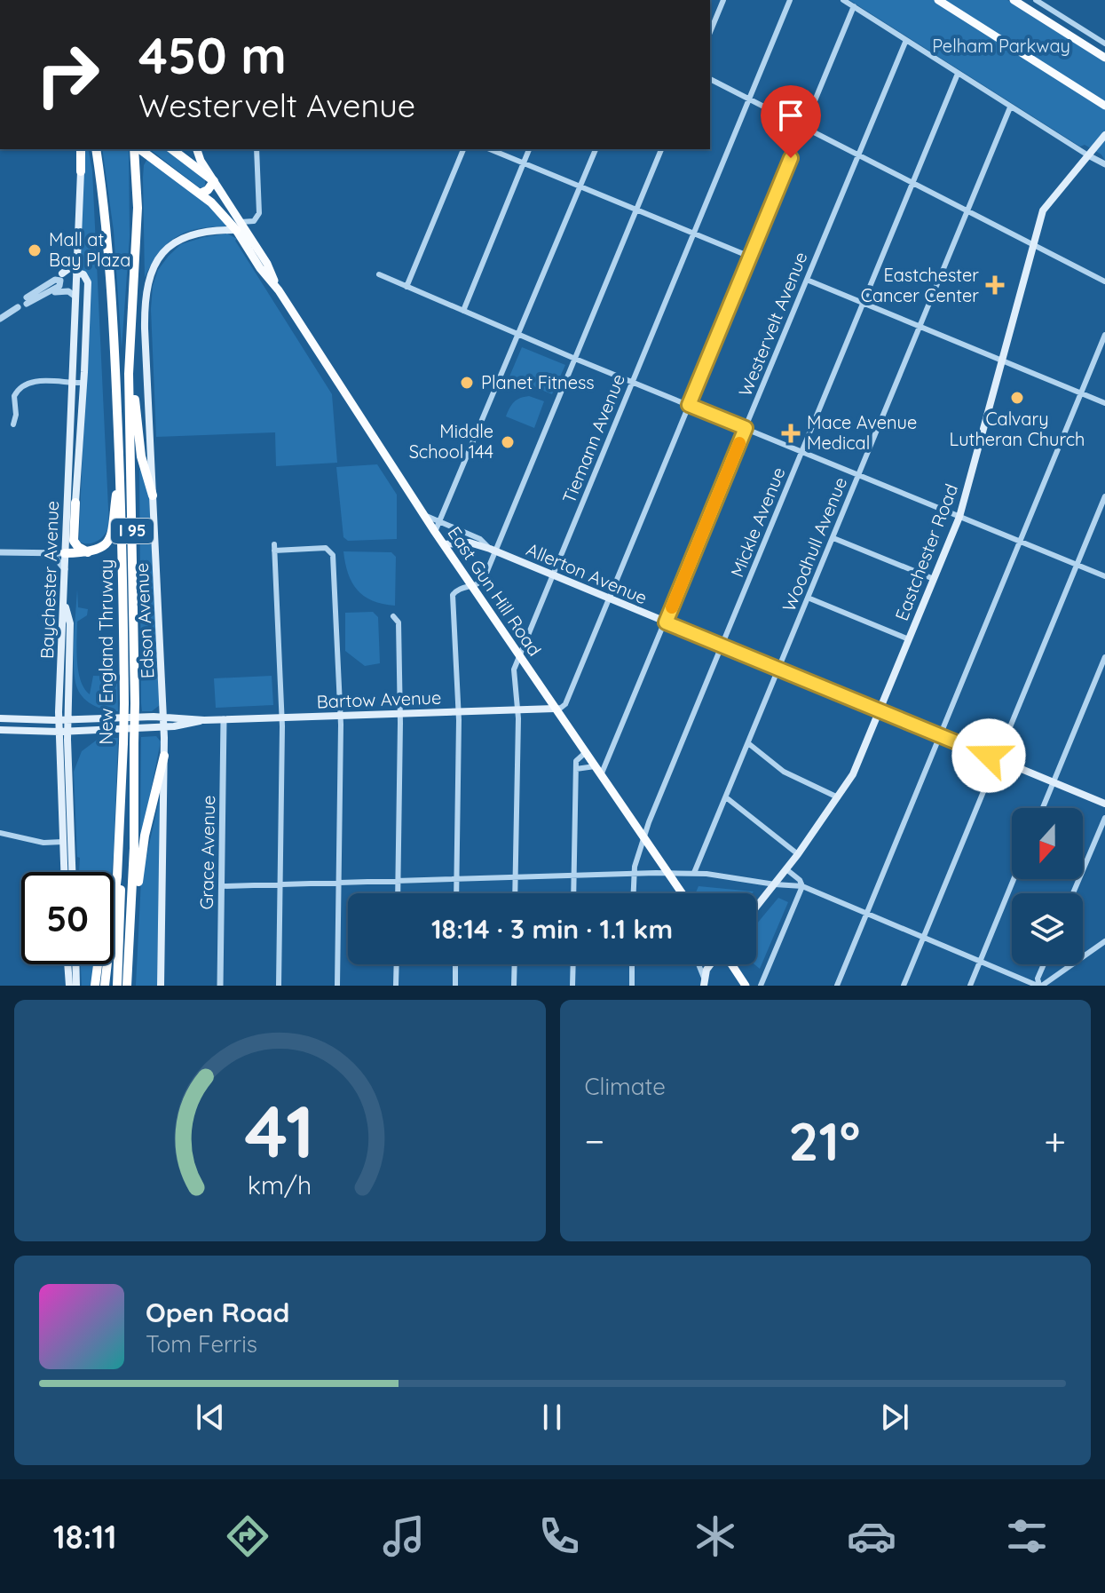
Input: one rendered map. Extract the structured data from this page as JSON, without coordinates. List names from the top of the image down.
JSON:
{
  "streets": {
    "highway": ["I 95", "New England Thruway"],
    "main road": [
      "Eastchester Road",
      "Allerton Avenue",
      "Baychester Avenue",
      "East Gun Hill Road",
      "Edson Avenue",
      "Bartow Avenue"
    ],
    "street": [
      "Westervelt Avenue",
      "Tiemann Avenue",
      "Mickle Avenue",
      "Woodhull Avenue",
      "Grace Avenue"
    ]
  },
  "crossings": [
    ["Westervelt Avenue", "Allerton Avenue"],
    ["Westervelt Avenue", "East Gun Hill Road"],
    ["Tiemann Avenue", "Allerton Avenue"],
    ["Tiemann Avenue", "East Gun Hill Road"],
    ["Tiemann Avenue", "Bartow Avenue"],
    ["Mickle Avenue", "Allerton Avenue"],
    ["Mickle Avenue", "East Gun Hill Road"],
    ["Woodhull Avenue", "Allerton Avenue"],
    ["Eastchester Road", "Allerton Avenue"],
    ["Allerton Avenue", "East Gun Hill Road"],
    ["Baychester Avenue", "Bartow Avenue"],
    ["East Gun Hill Road", "Edson Avenue"],
    ["East Gun Hill Road", "Bartow Avenue"],
    ["Edson Avenue", "Bartow Avenue"],
    ["Bartow Avenue", "Grace Avenue"]
  ],
  "parks": ["Pelham Parkway"],
  "places": {
    "other": [
      "Mall at Bay Plaza",
      "Planet Fitness",
      "Calvary Lutheran Church",
      "Middle School 144"
    ],
    "health": ["Eastchester Cancer Center", "Mace Avenue Medical"]
  },
  "north": "bottom",
  "page": {
    "turn": ["450 m", "Westervelt Avenue"],
    "limit": "50",
    "trip": "18:14 · 3 min · 1.1 km",
    "tile": "Climate",
    "heat": ["−", "21°", "+"],
    "song": ["Open Road", "Tom Ferris"],
    "tabs": "18:11",
    "gauge": ["41", "km/h"]
  }
}
